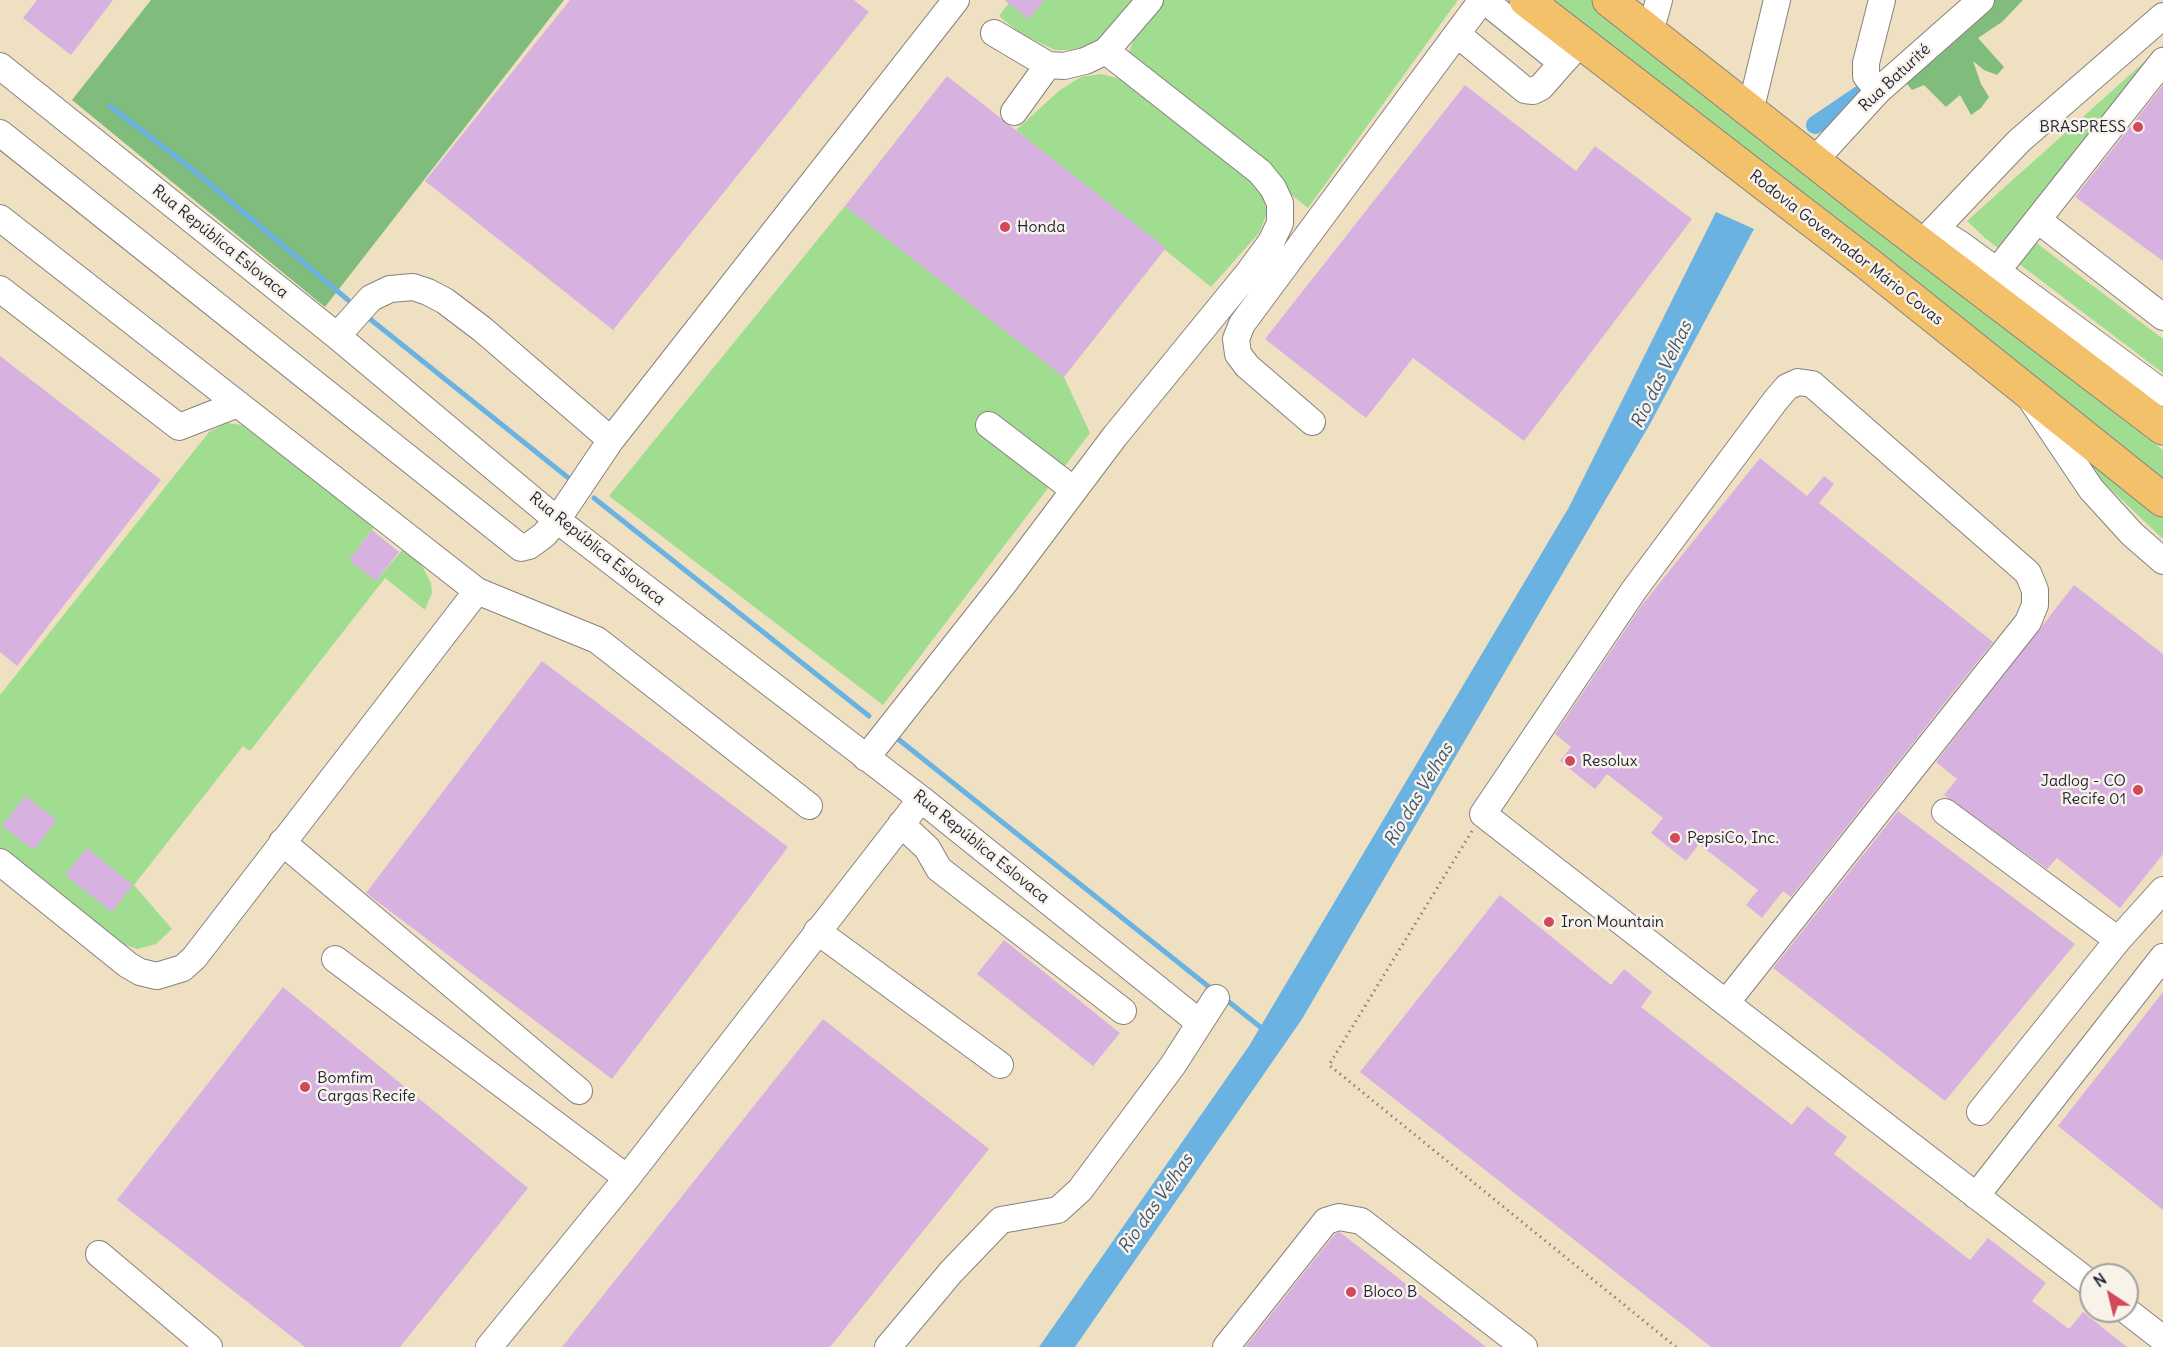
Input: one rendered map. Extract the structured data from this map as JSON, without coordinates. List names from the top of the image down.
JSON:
{
  "streets": {
    "highway": ["Rodovia Governador Mário Covas"],
    "street": ["Rua Baturité", "Rua República Eslovaca"]
  },
  "water": ["Rio das Velhas"],
  "places": [
    "BRASPRESS",
    "Honda",
    "Resolux",
    "Jadlog - CO Recife 01",
    "PepsiCo, Inc.",
    "Iron Mountain",
    "Bomfim Cargas Recife",
    "Bloco B"
  ],
  "north": "top left"
}
